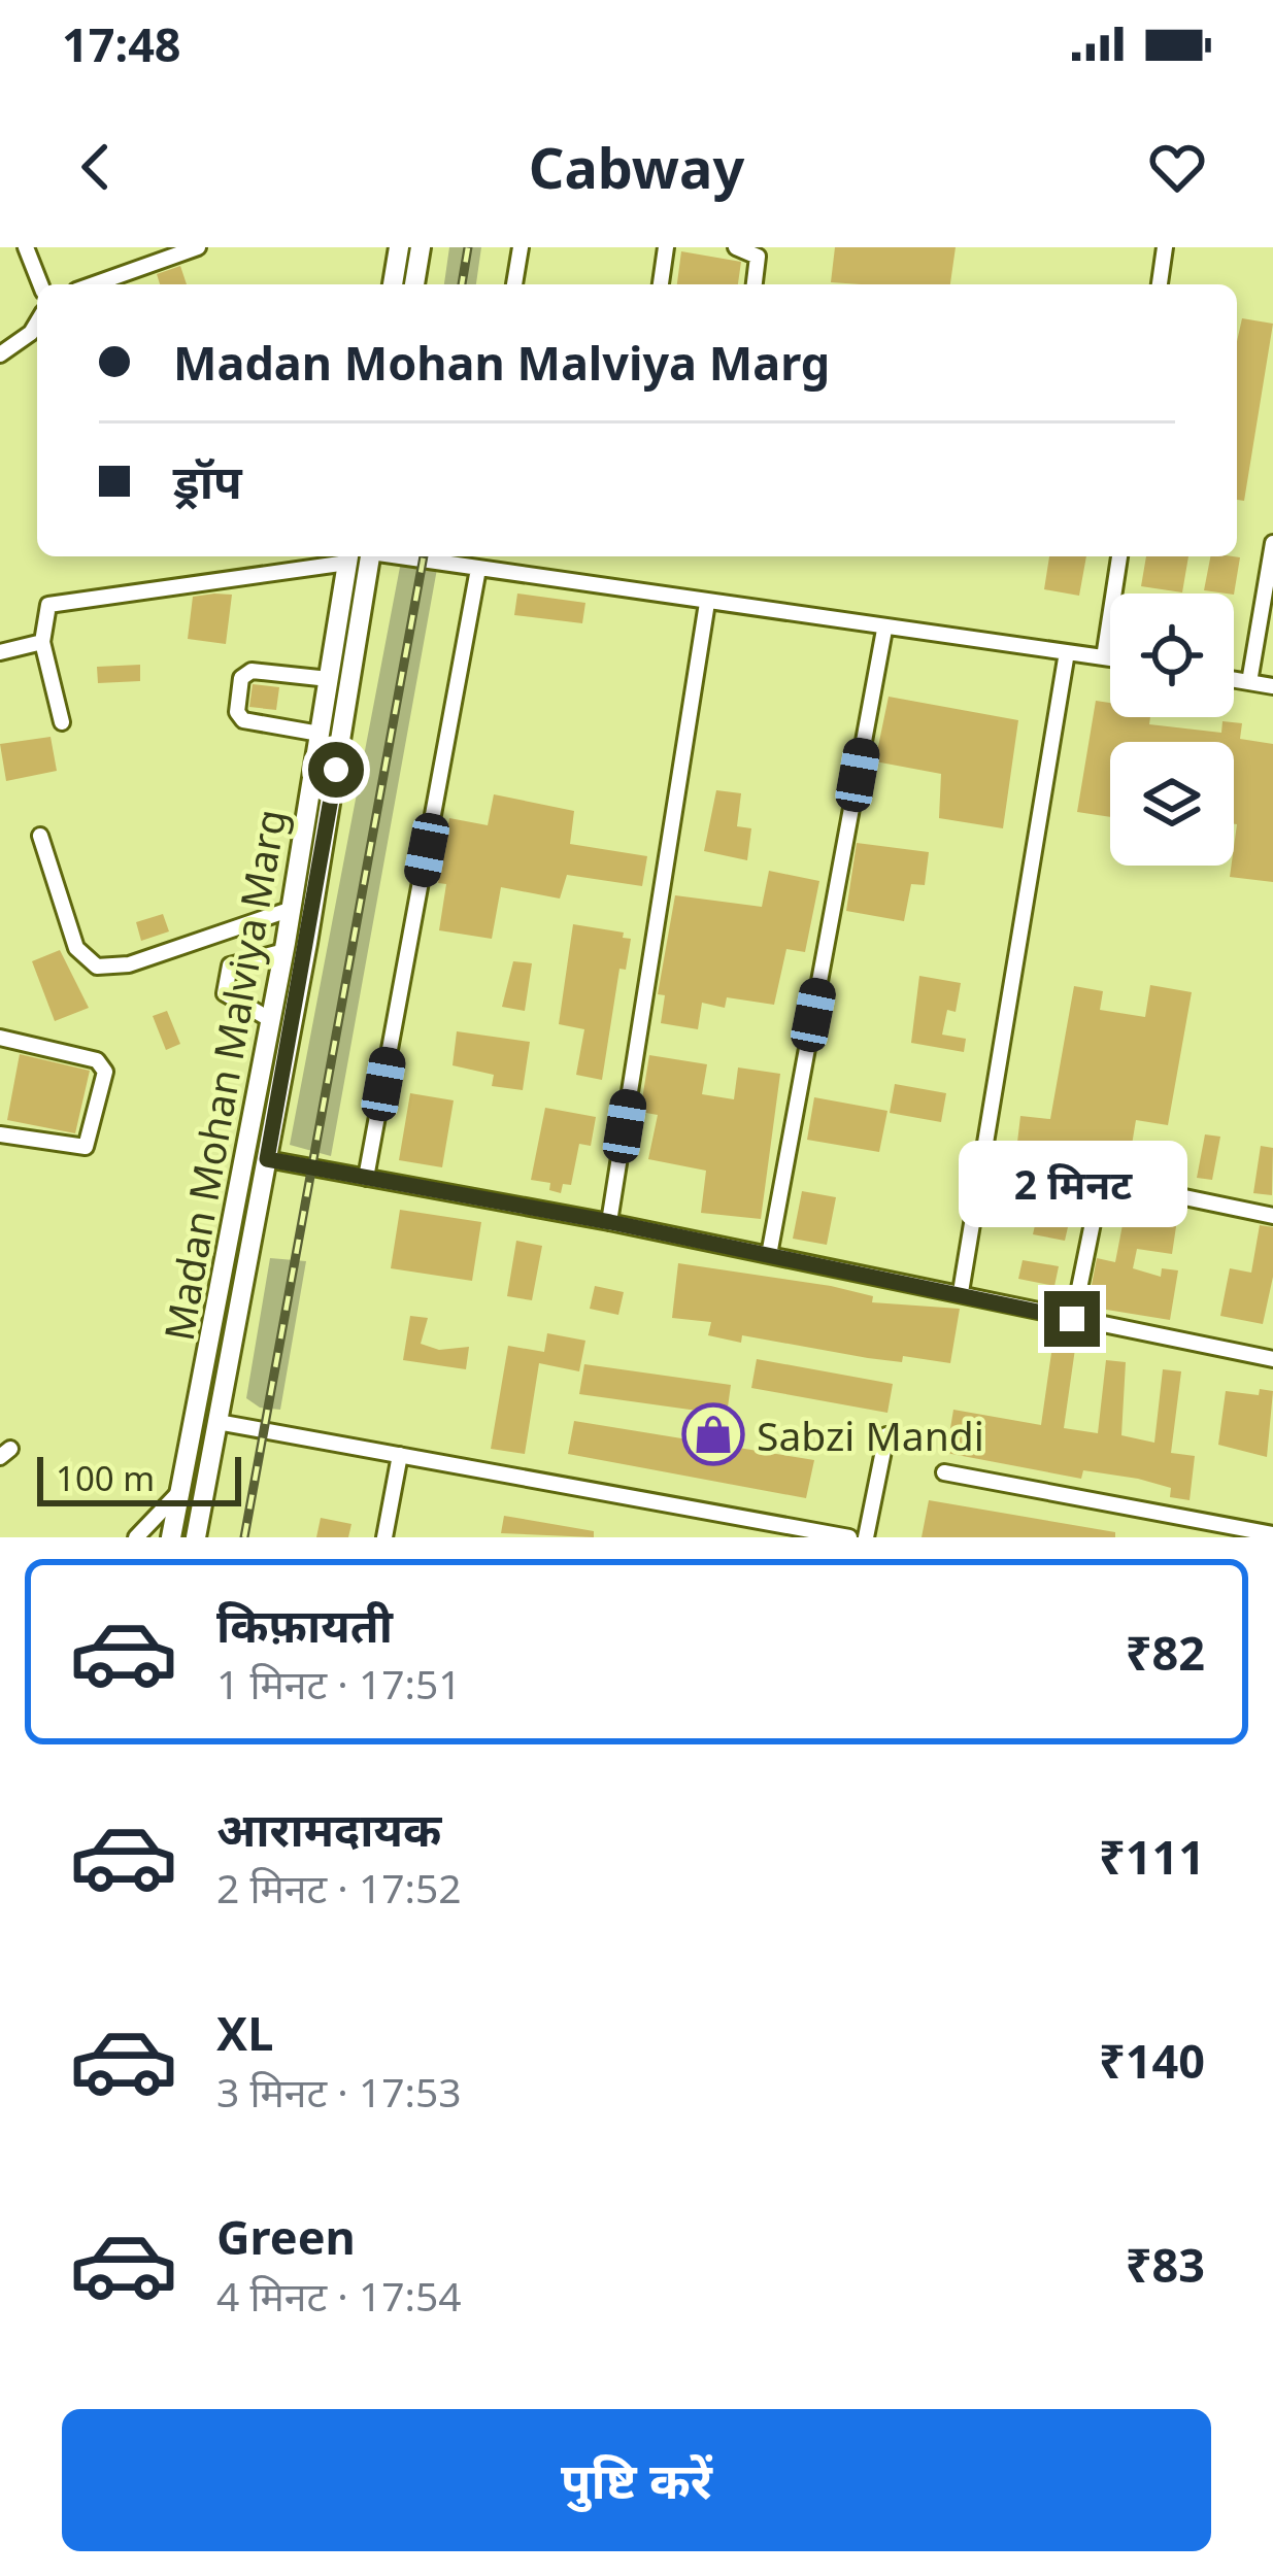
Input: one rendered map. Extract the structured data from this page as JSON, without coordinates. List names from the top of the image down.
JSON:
{
  "streets": {
    "main road": ["Madan Mohan Malviya Marg"]
  },
  "places": {
    "shop": ["Sabzi Mandi"]
  },
  "scale_bar": "100 m",
  "page": {
    "status": "17:48",
    "header": "Cabway",
    "banner": ["Madan Mohan Malviya Marg", "ड्रॉप"],
    "bubble": "2 मिनट",
    "scale": "100 m",
    "list": [
      {
        "name": "किफ़ायती",
        "note": "1 मिनट · 17:51",
        "value": "₹82"
      },
      {
        "name": "आरामदायक",
        "note": "2 मिनट · 17:52",
        "value": "₹111"
      },
      {
        "name": "XL",
        "note": "3 मिनट · 17:53",
        "value": "₹140"
      },
      {
        "name": "Green",
        "note": "4 मिनट · 17:54",
        "value": "₹83"
      }
    ],
    "buttons": "पुष्टि करें"
  }
}
